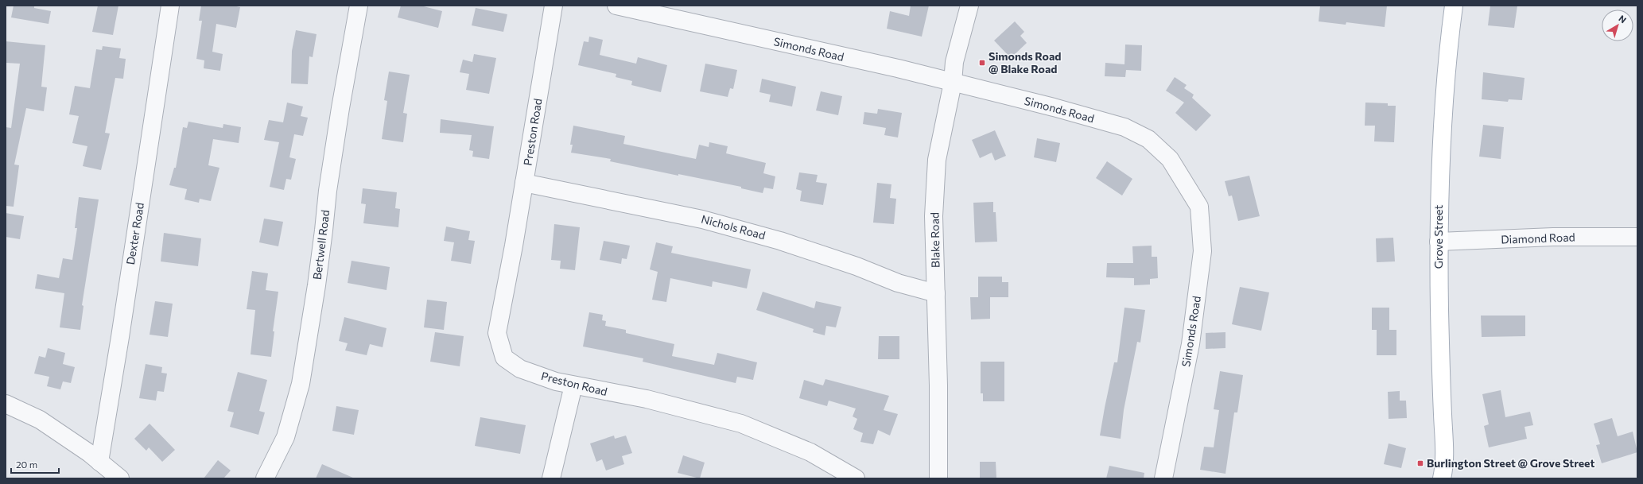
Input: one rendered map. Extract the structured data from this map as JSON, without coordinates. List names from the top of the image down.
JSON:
{
  "streets": {
    "main road": ["Grove Street"],
    "street": [
      "Simonds Road",
      "Preston Road",
      "Nichols Road",
      "Dexter Road",
      "Diamond Road",
      "Blake Road",
      "Bertwell Road"
    ]
  },
  "crossings": [
    ["Simonds Road", "Blake Road"],
    ["Preston Road", "Nichols Road"],
    ["Nichols Road", "Blake Road"],
    ["Grove Street", "Diamond Road"]
  ],
  "places": {
    "transit": ["Simonds Road @ Blake Road", "Burlington Street @ Grove Street"]
  },
  "scale_bar": "20 m",
  "north": "top right"
}
